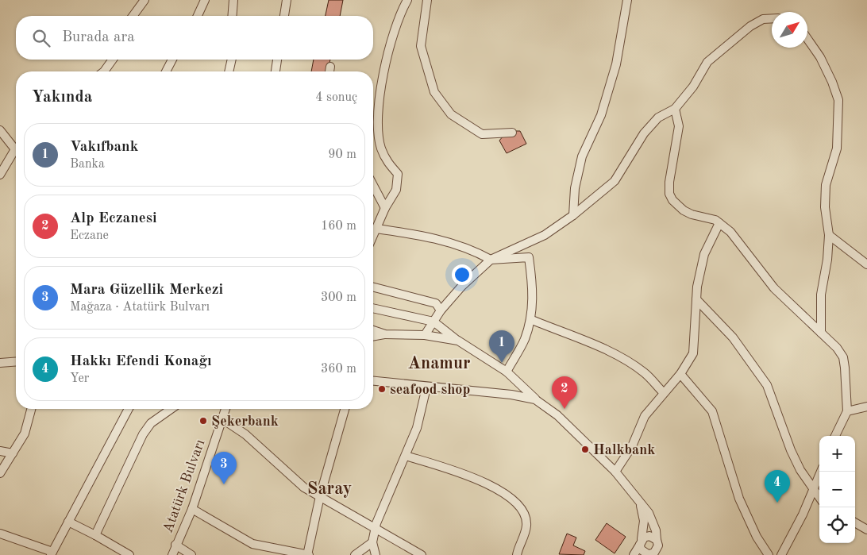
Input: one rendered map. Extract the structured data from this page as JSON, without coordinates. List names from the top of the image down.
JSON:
{
  "streets": {
    "street": ["Atatürk Bulvarı"]
  },
  "districts": ["Anamur", "Saray"],
  "places": ["seafood shop", "Şekerbank", "Halkbank"],
  "north": "top right",
  "page": {
    "search": "Burada ara",
    "heading": ["Yakında", "4 sonuç"],
    "list": [
      {
        "mark": "1",
        "name": "Vakıfbank",
        "note": "Banka",
        "value": "90 m"
      },
      {
        "mark": "2",
        "name": "Alp Eczanesi",
        "note": "Eczane",
        "value": "160 m"
      },
      {
        "mark": "3",
        "name": "Mara Güzellik Merkezi",
        "note": "Mağaza · Atatürk Bulvarı",
        "value": "300 m"
      },
      {
        "mark": "4",
        "name": "Hakkı Efendi Konağı",
        "note": "Yer",
        "value": "360 m"
      }
    ],
    "pins": [
      "1",
      "2",
      "3",
      "4"
    ],
    "map_buttons": ["+", "−"]
  }
}
